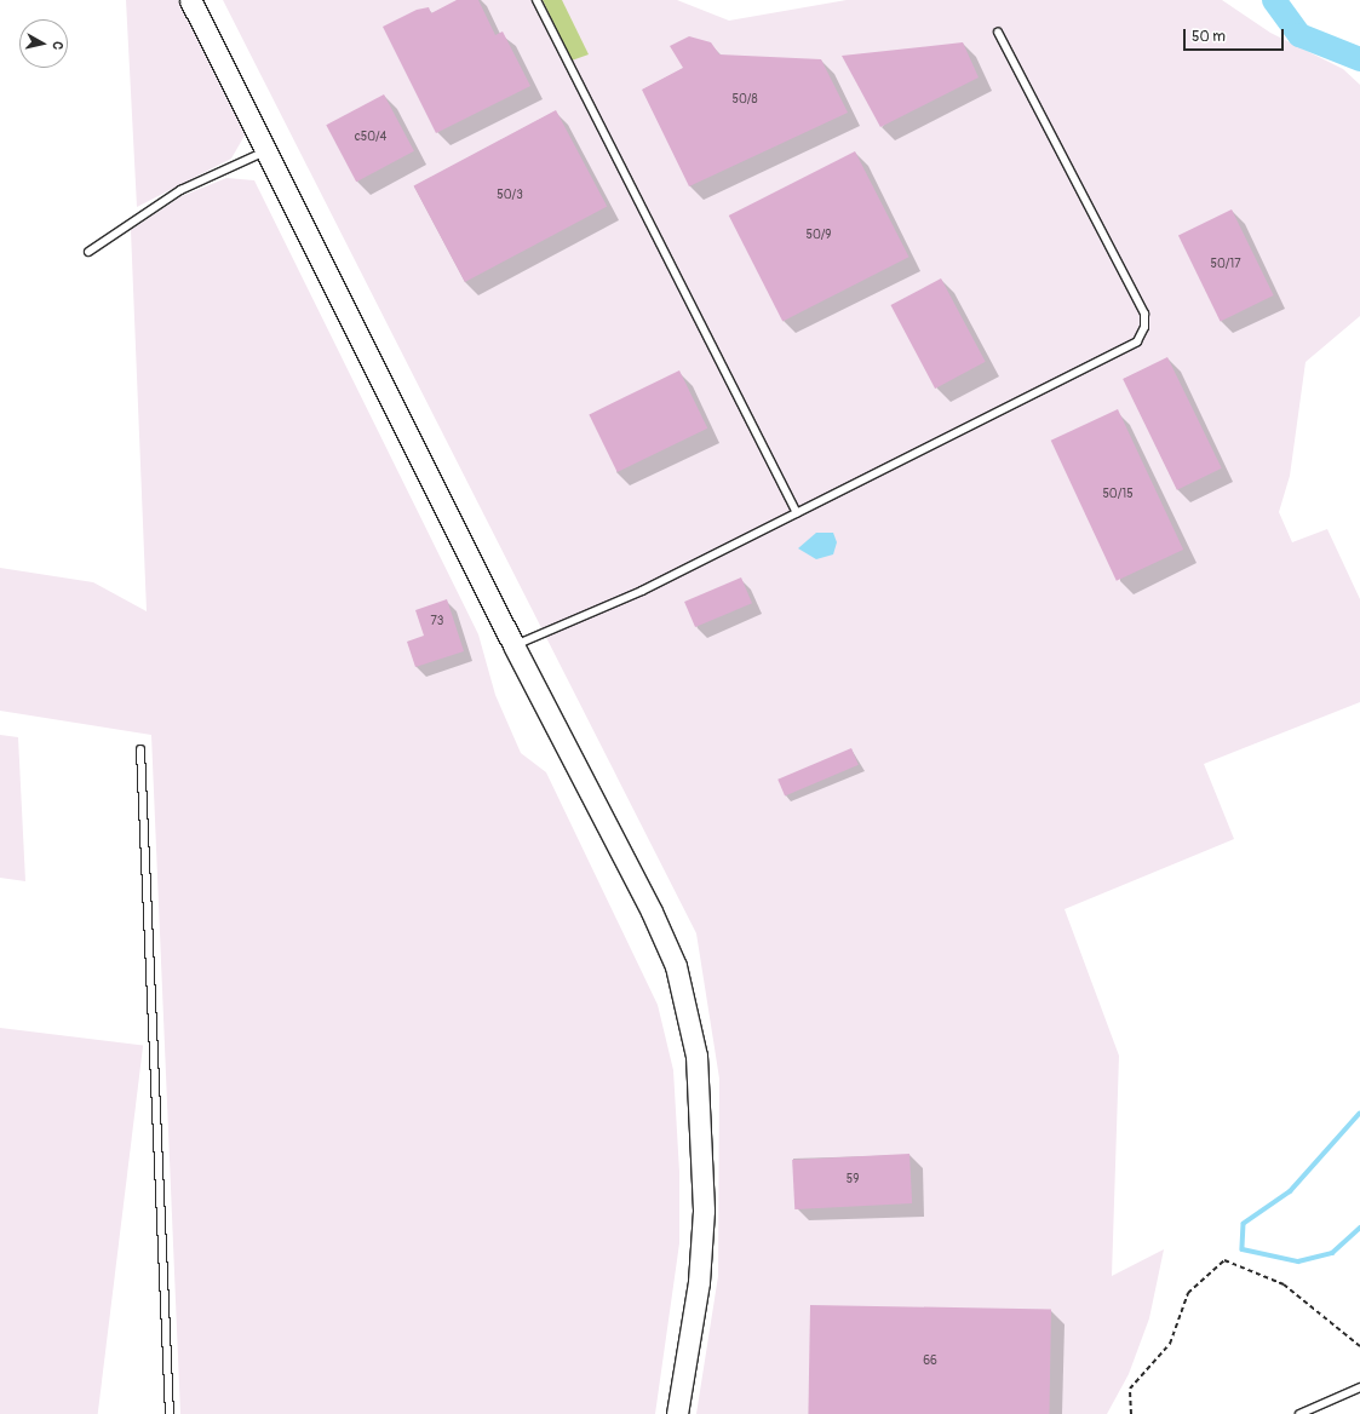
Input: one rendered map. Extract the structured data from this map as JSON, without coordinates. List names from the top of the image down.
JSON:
{
  "house_numbers": [
    "50/8",
    "с50/4",
    "50/3",
    "50/9",
    "50/17",
    "50/15",
    "73",
    "59",
    "66"
  ],
  "scale_bar": "50 m",
  "north": "right"
}
